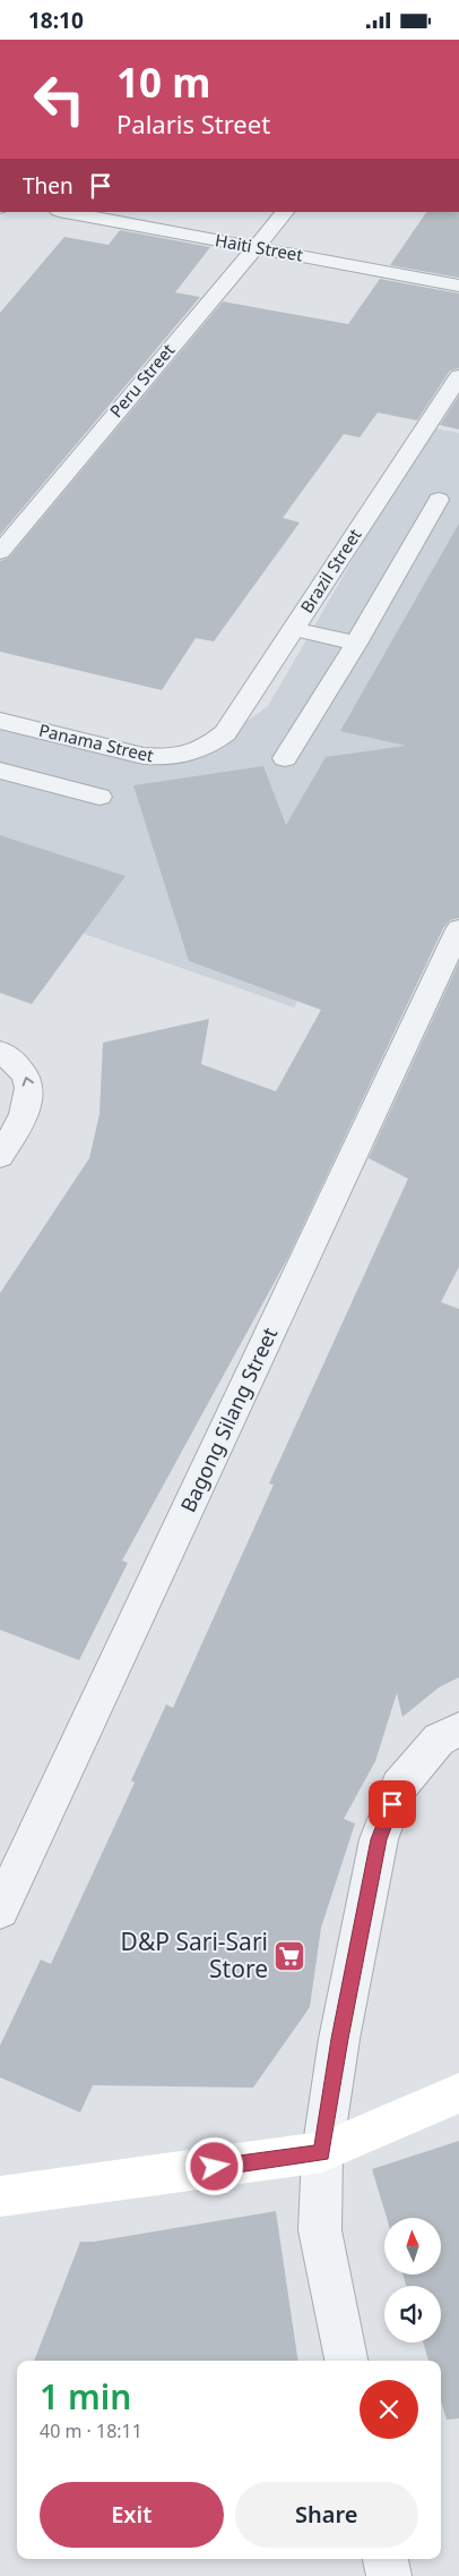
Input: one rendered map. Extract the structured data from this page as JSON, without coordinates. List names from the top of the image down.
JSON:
{
  "streets": {
    "street": [
      "Haiti Street",
      "Peru Street",
      "Brazil Street",
      "Panama Street",
      "Bagong Silang Street"
    ]
  },
  "crossings": [
    ["Haiti Street", "Peru Street"],
    ["Brazil Street", "Panama Street"]
  ],
  "places": {
    "supermarket": ["D&P Sari-Sari Store"]
  },
  "north": "top",
  "page": {
    "status": "18:10",
    "turn": ["10 m", "Palaris Street"],
    "then": "Then",
    "heading": ["1 min", "40 m · 18:11"],
    "buttons": ["Exit", "Share"]
  }
}
